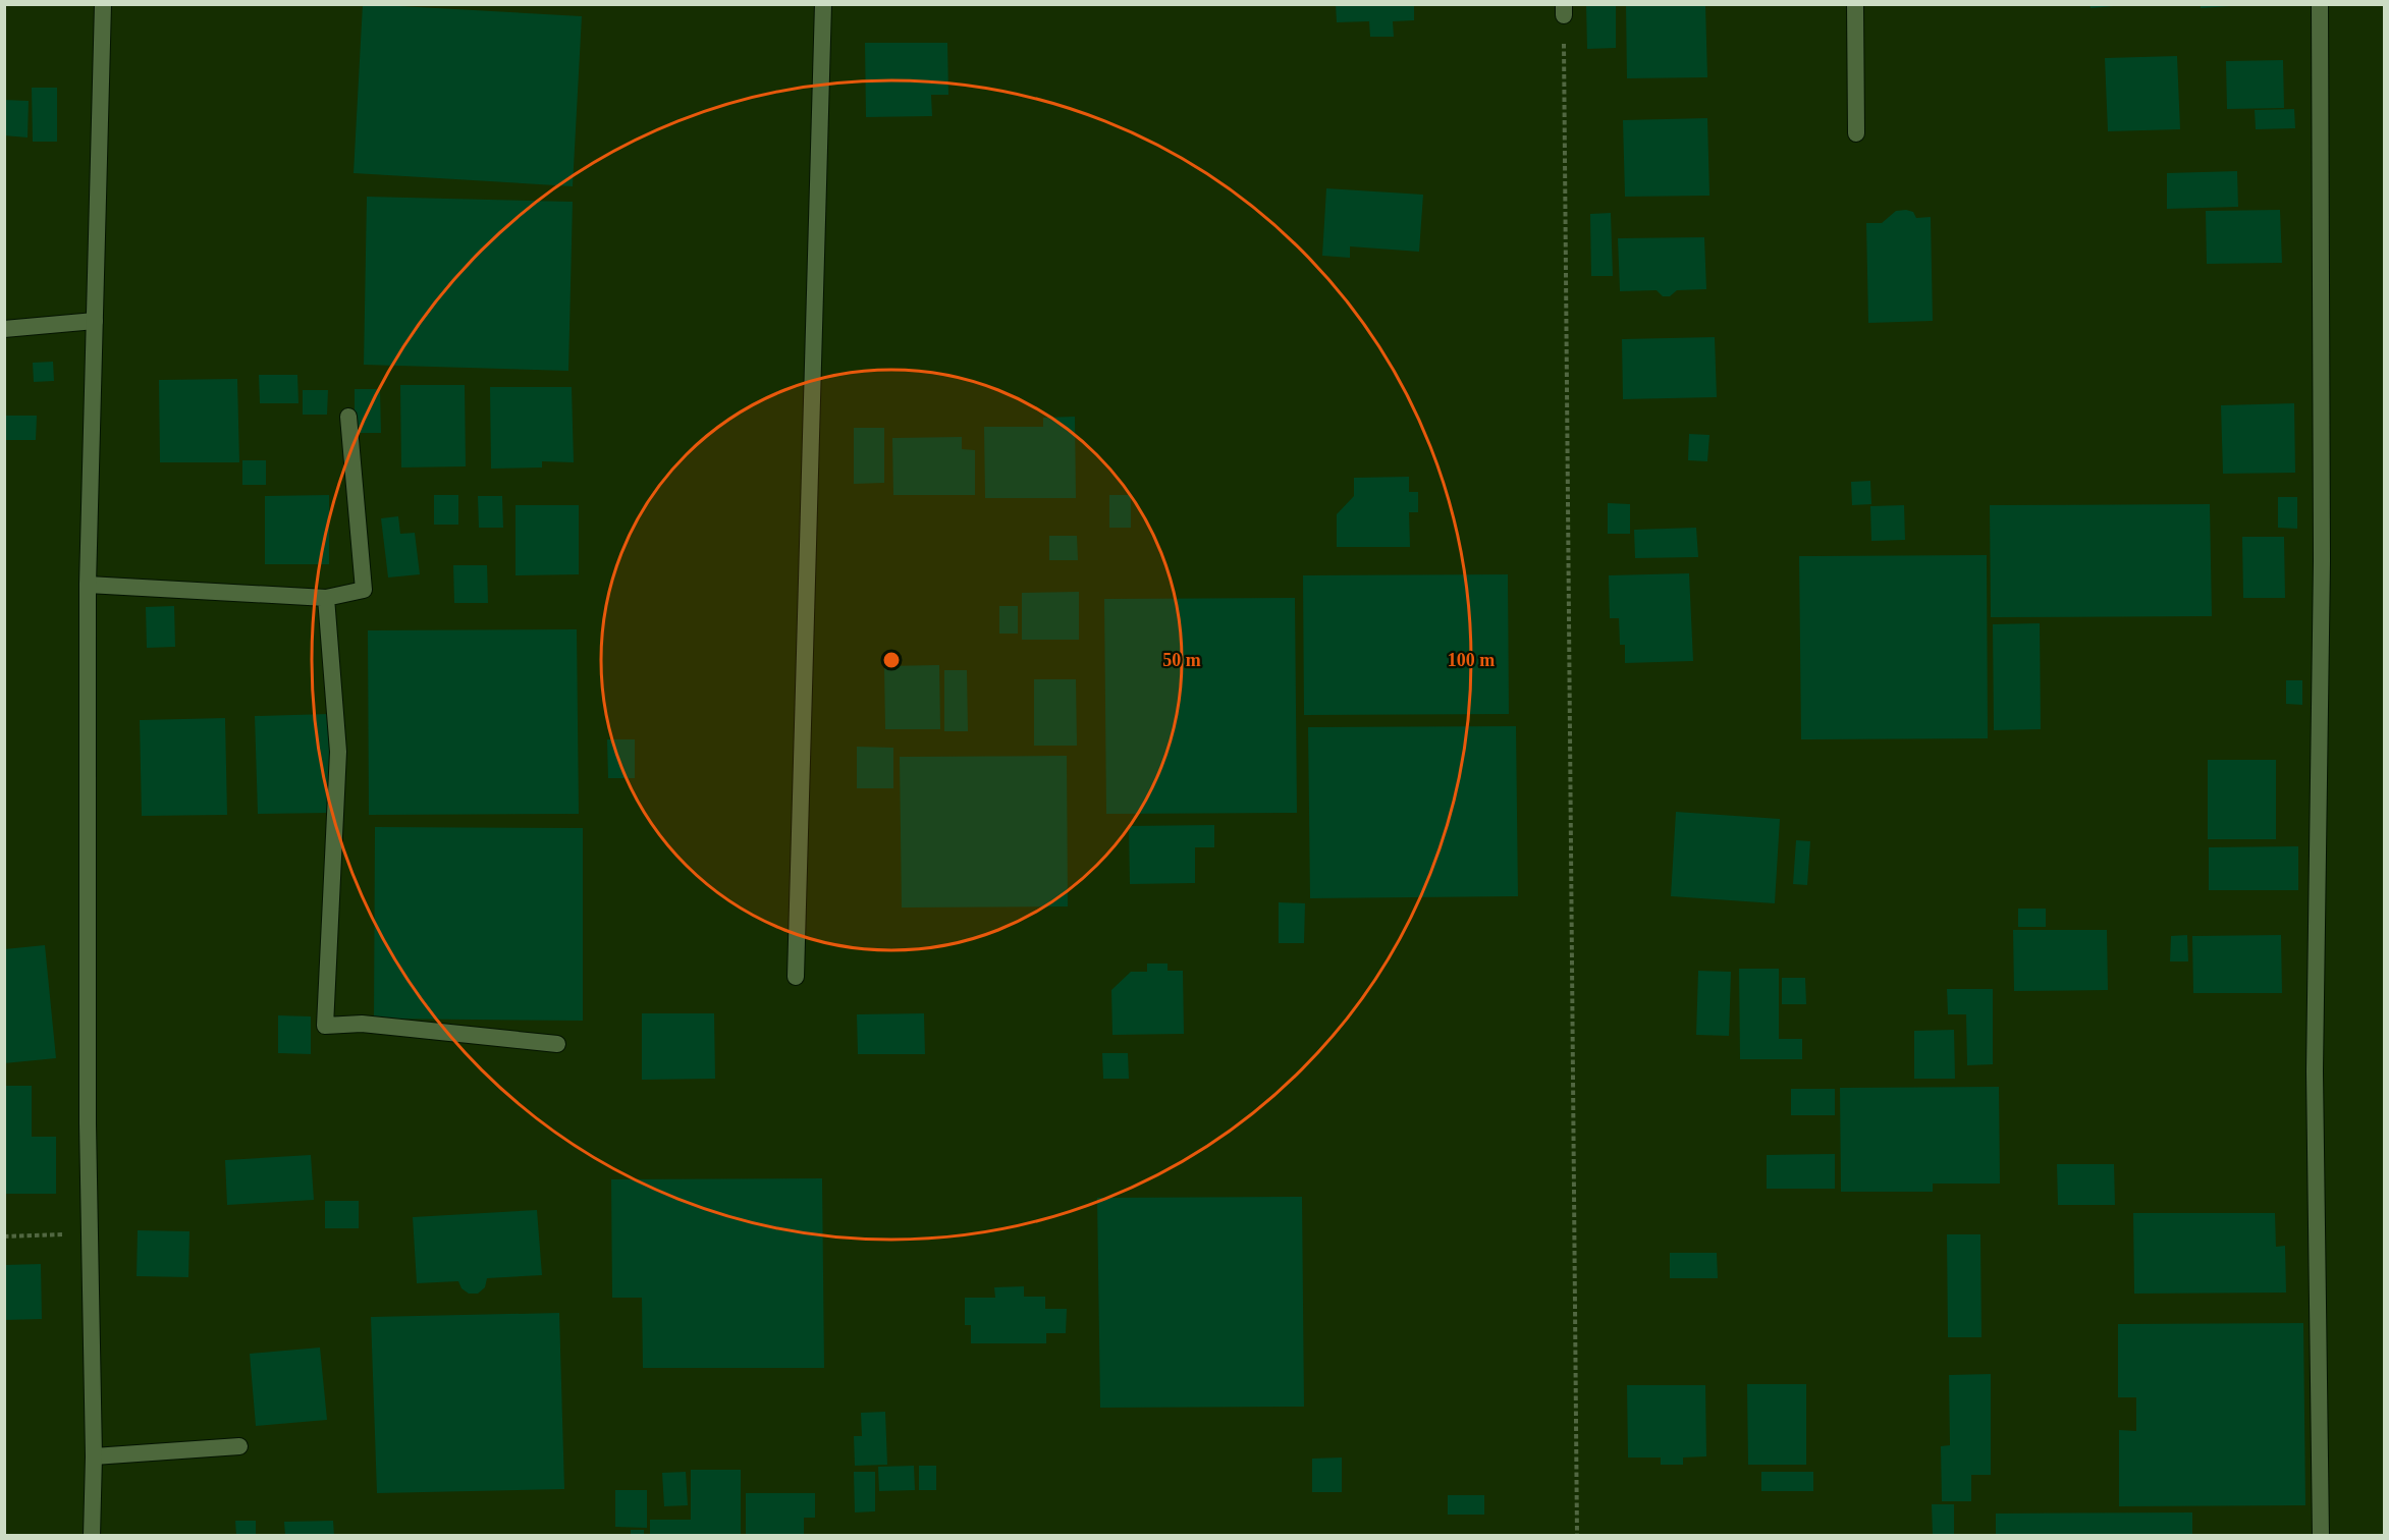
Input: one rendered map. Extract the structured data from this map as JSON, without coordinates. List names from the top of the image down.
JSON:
{
  "rings": ["50 m", "100 m"]
}
